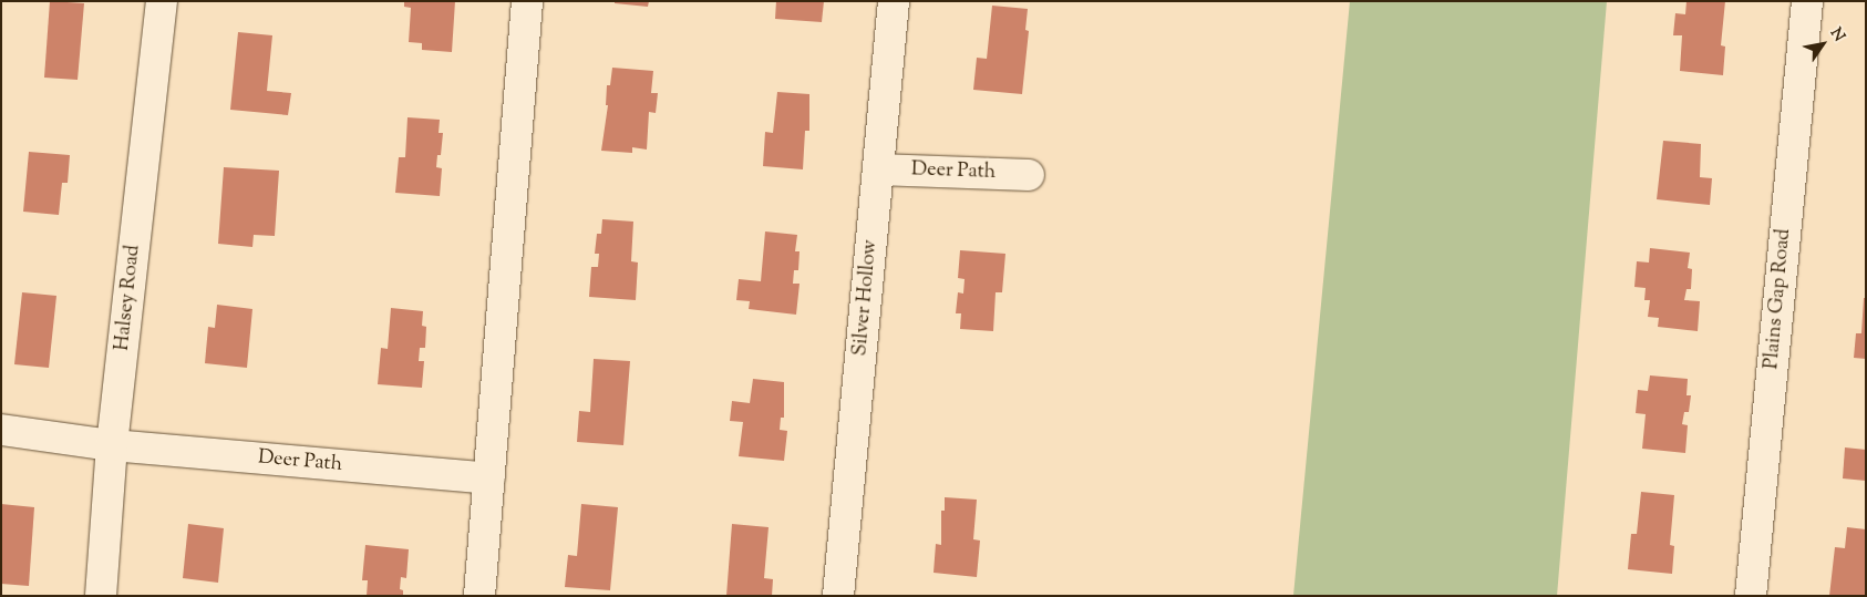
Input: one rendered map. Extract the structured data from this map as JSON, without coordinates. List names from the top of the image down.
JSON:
{
  "streets": {
    "street": [
      "Deer Path",
      "Halsey Road",
      "Silver Hollow",
      "Plains Gap Road"
    ]
  },
  "crossings": [
    ["Deer Path", "Halsey Road"],
    ["Deer Path", "Silver Hollow"]
  ],
  "north": "top right"
}
